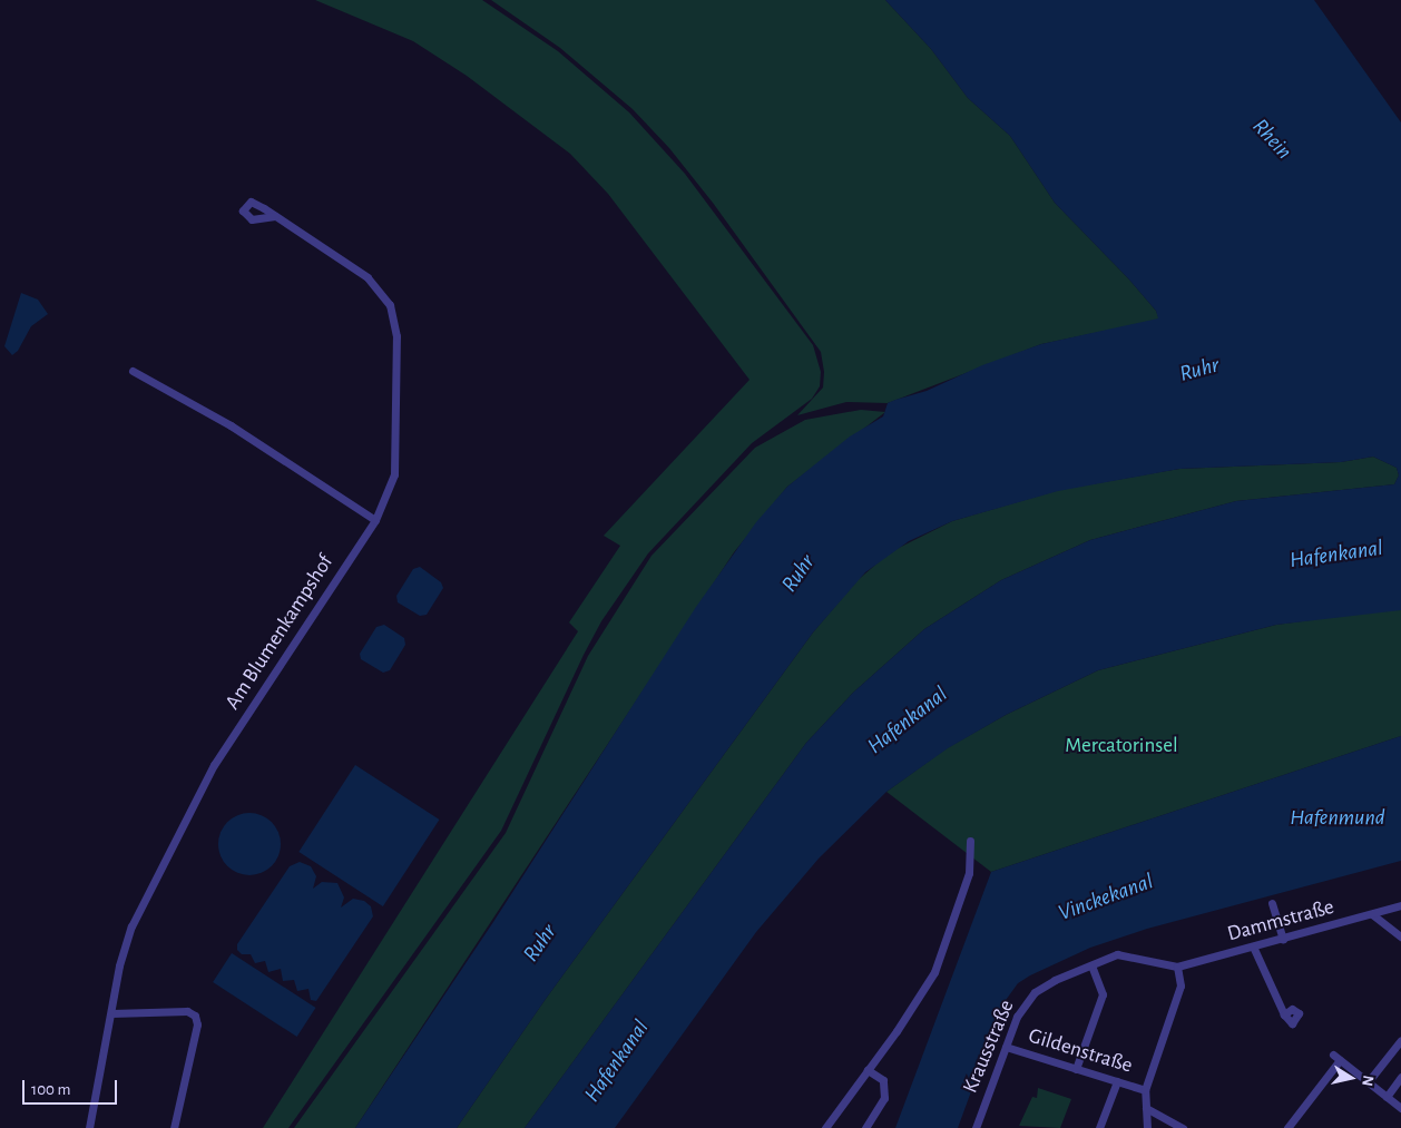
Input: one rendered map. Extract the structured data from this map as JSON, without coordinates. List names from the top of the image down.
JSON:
{
  "streets": {
    "street": [
      "Am Blumenkampshof",
      "Dammstraße",
      "Krausstraße",
      "Gildenstraße"
    ]
  },
  "crossings": [
    ["Dammstraße", "Krausstraße"],
    ["Krausstraße", "Gildenstraße"]
  ],
  "water": [
    "Rhein",
    "Ruhr",
    "Hafenkanal",
    "Hafenmund",
    "Vinckekanal"
  ],
  "parks": ["Mercatorinsel"],
  "scale_bar": "100 m",
  "north": "right"
}
